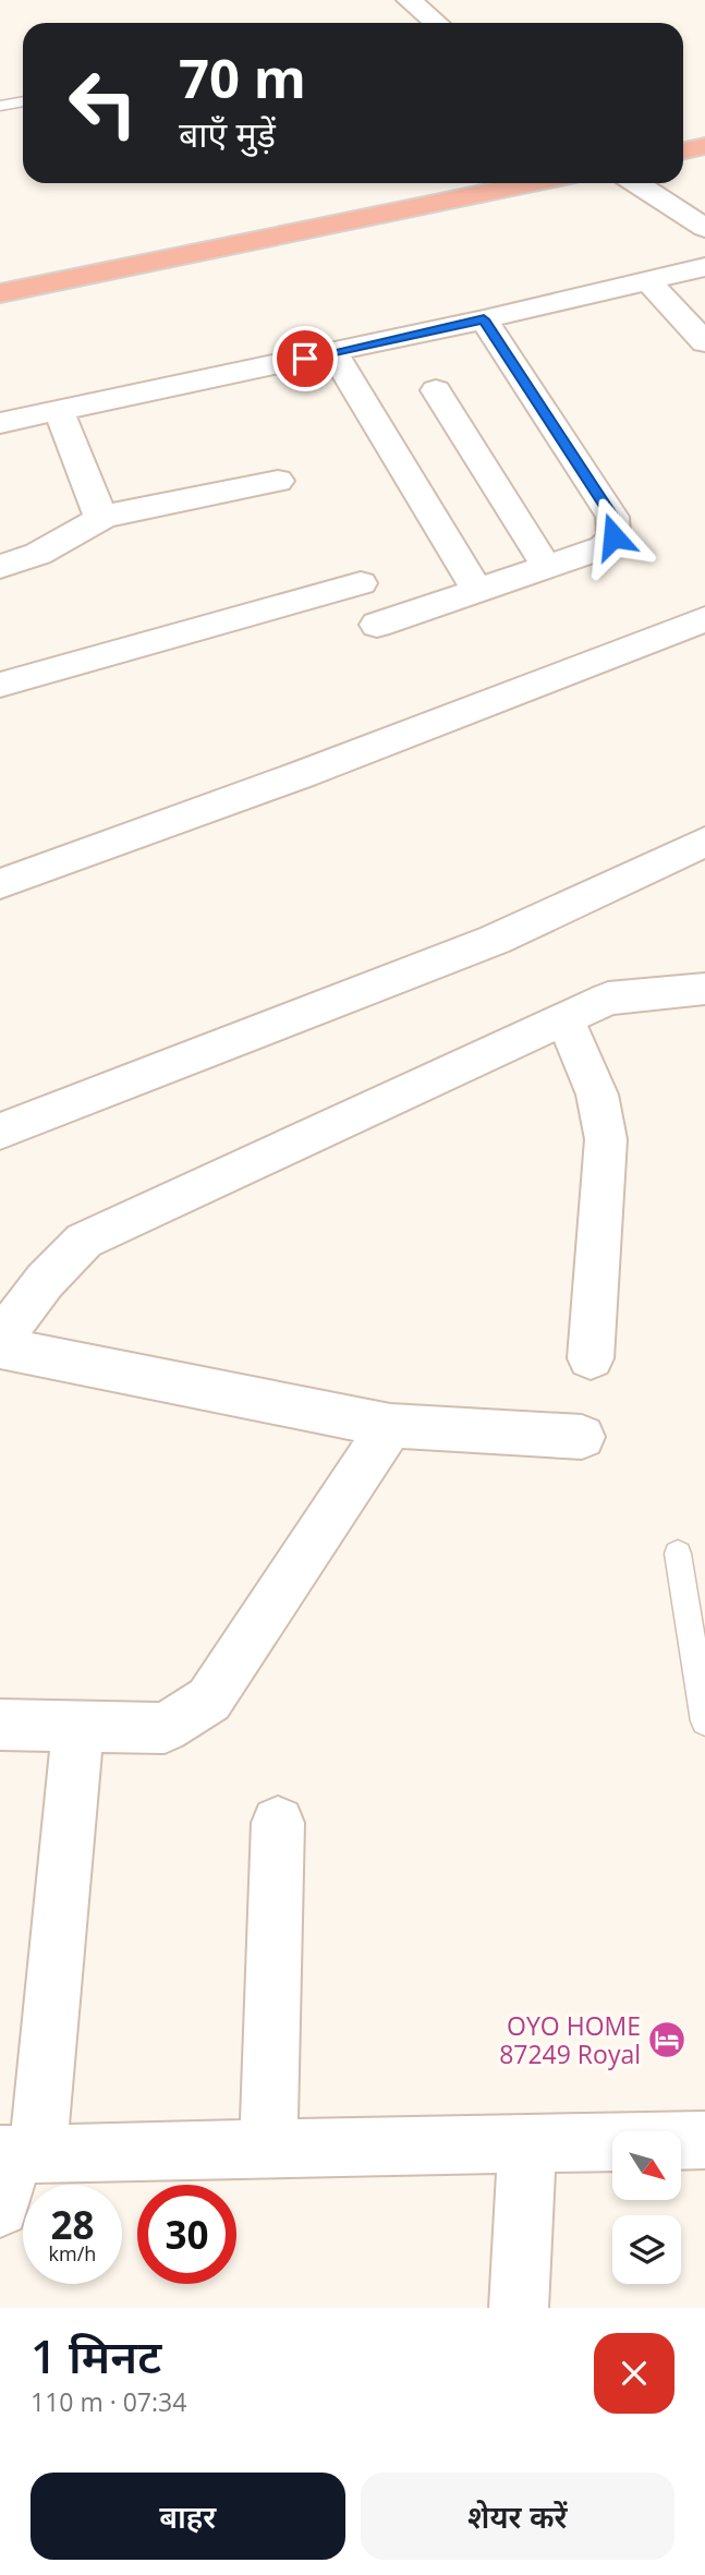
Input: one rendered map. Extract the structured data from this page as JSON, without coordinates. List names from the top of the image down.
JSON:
{
  "places": {
    "hotel": ["OYO HOME 87249 Royal"]
  },
  "north": "bottom right",
  "page": {
    "turn": ["70 m", "बाएँ मुड़ें"],
    "speed": "28 km/h",
    "limit": "30",
    "heading": ["1 मिनट", "110 m · 07:34"],
    "buttons": ["बाहर", "शेयर करें"]
  }
}
